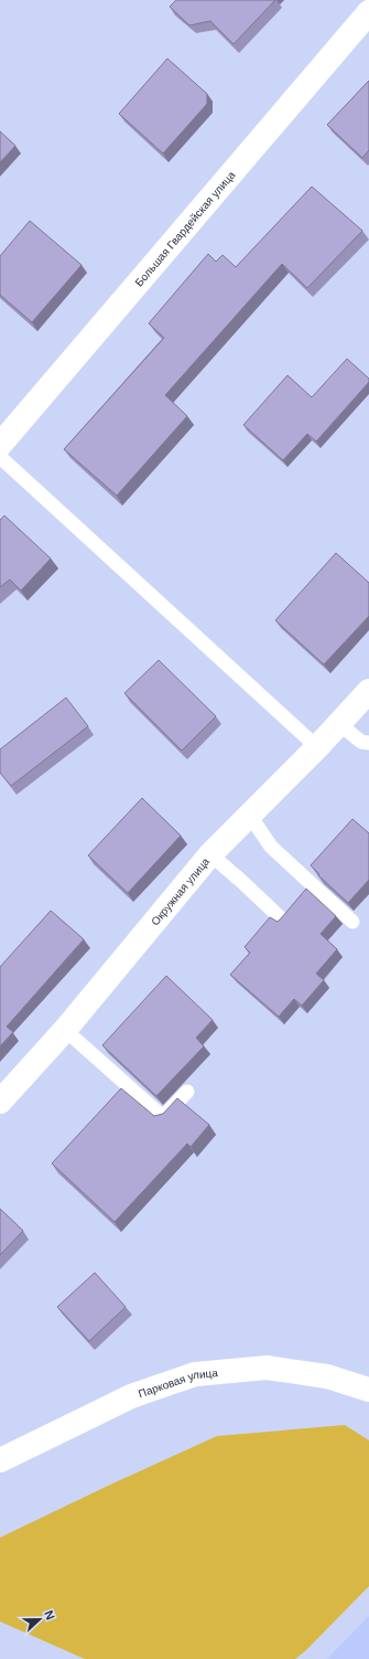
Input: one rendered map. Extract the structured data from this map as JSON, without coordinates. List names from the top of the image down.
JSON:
{
  "streets": {
    "street": ["Большая Гвардейская улица", "Окружная улица", "Парковая улица"]
  },
  "north": "right"
}
